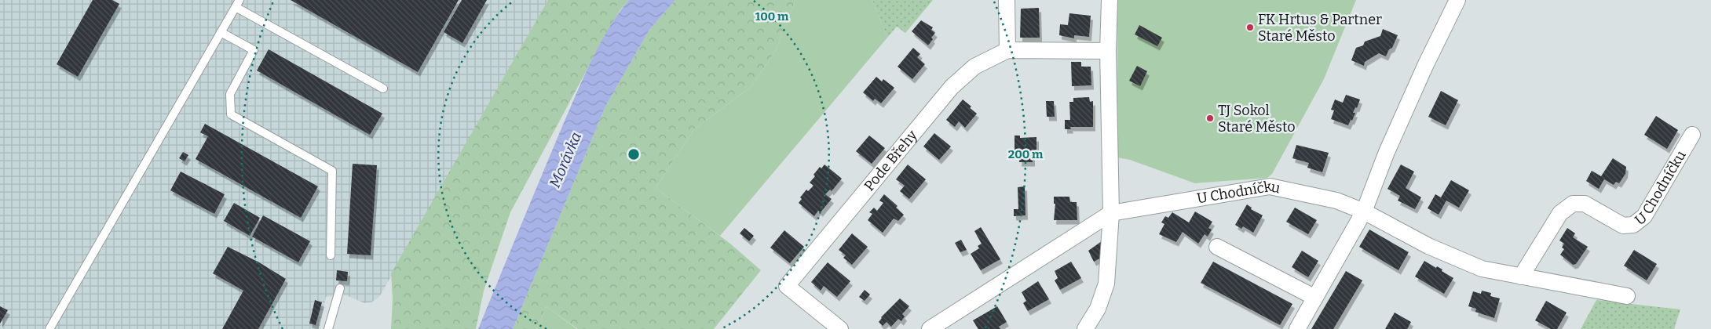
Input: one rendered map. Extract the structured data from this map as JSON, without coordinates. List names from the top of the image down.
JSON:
{
  "streets": {
    "street": ["Pode Břehy", "U Chodníčku"]
  },
  "water": ["Morávka"],
  "places": ["FK Hrtus & Partner Staré Město", "TJ Sokol Staré Město"],
  "rings": ["100 m", "200 m"]
}
